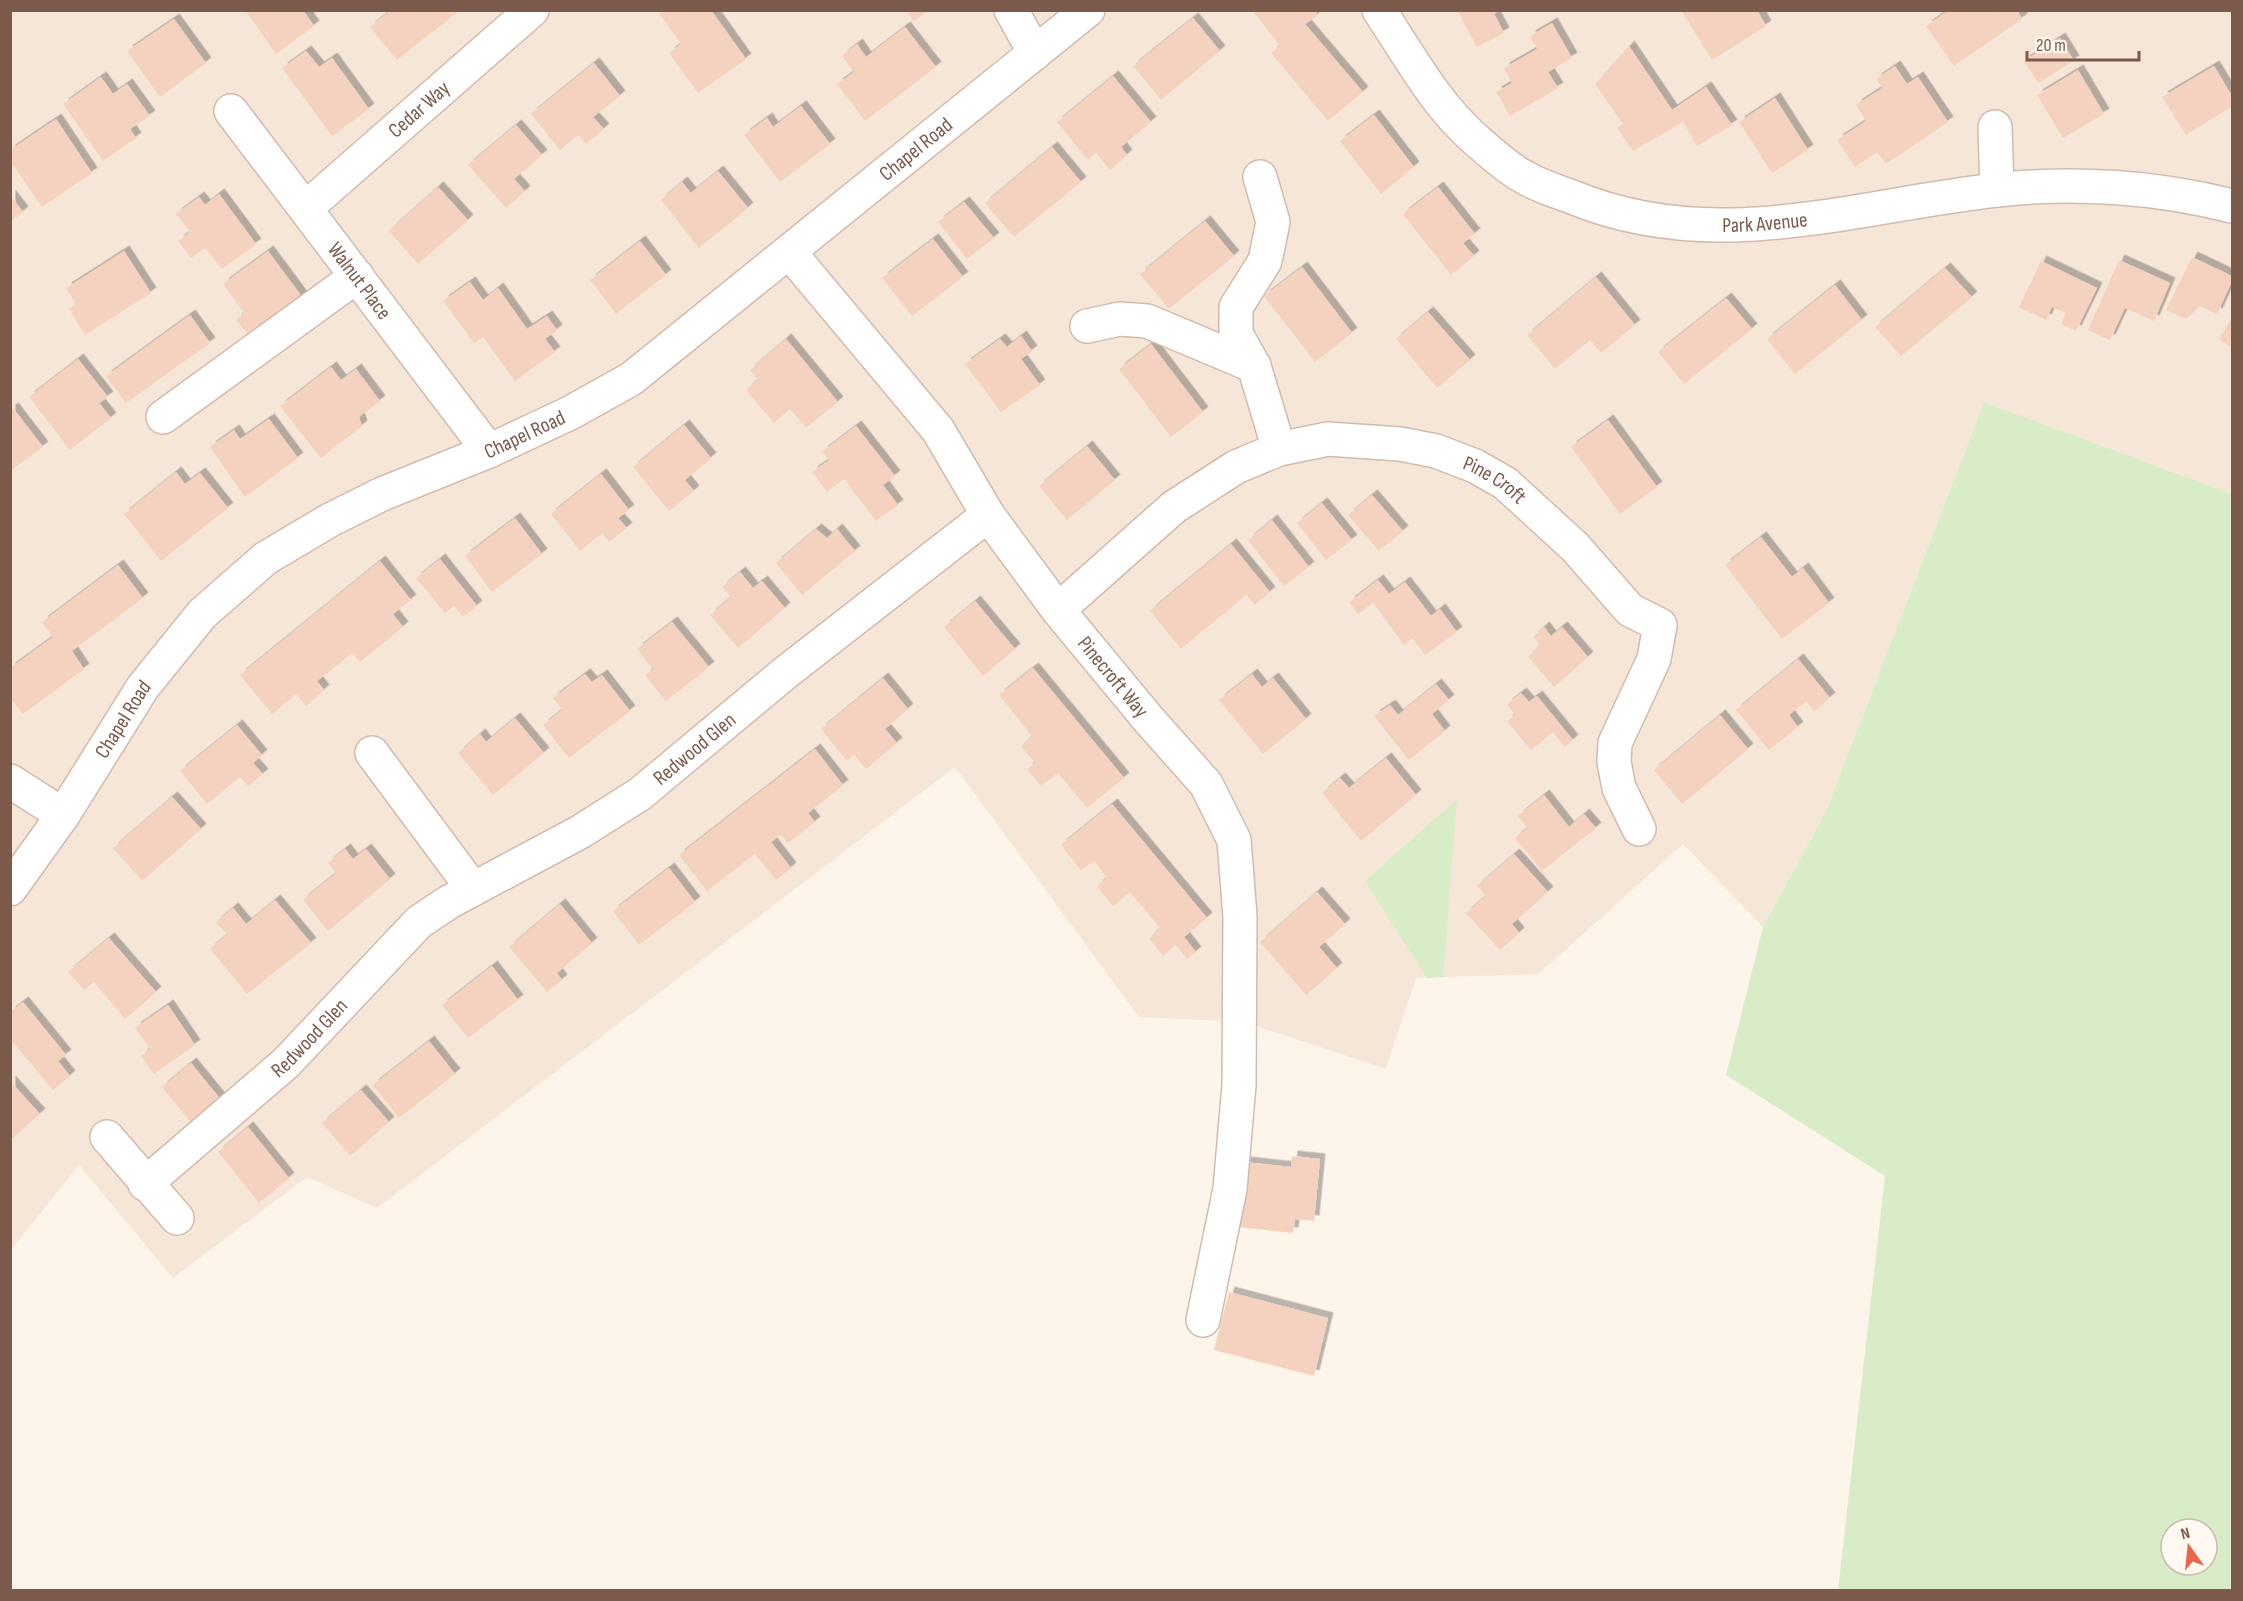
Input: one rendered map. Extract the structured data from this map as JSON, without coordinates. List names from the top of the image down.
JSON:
{
  "streets": {
    "street": [
      "Cedar Way",
      "Chapel Road",
      "Park Avenue",
      "Walnut Place",
      "Pine Croft",
      "Pinecroft Way",
      "Redwood Glen"
    ]
  },
  "crossings": [
    ["Cedar Way", "Walnut Place"],
    ["Chapel Road", "Walnut Place"],
    ["Pine Croft", "Pinecroft Way"],
    ["Pinecroft Way", "Redwood Glen"]
  ],
  "scale_bar": "20 m",
  "north": "top"
}
